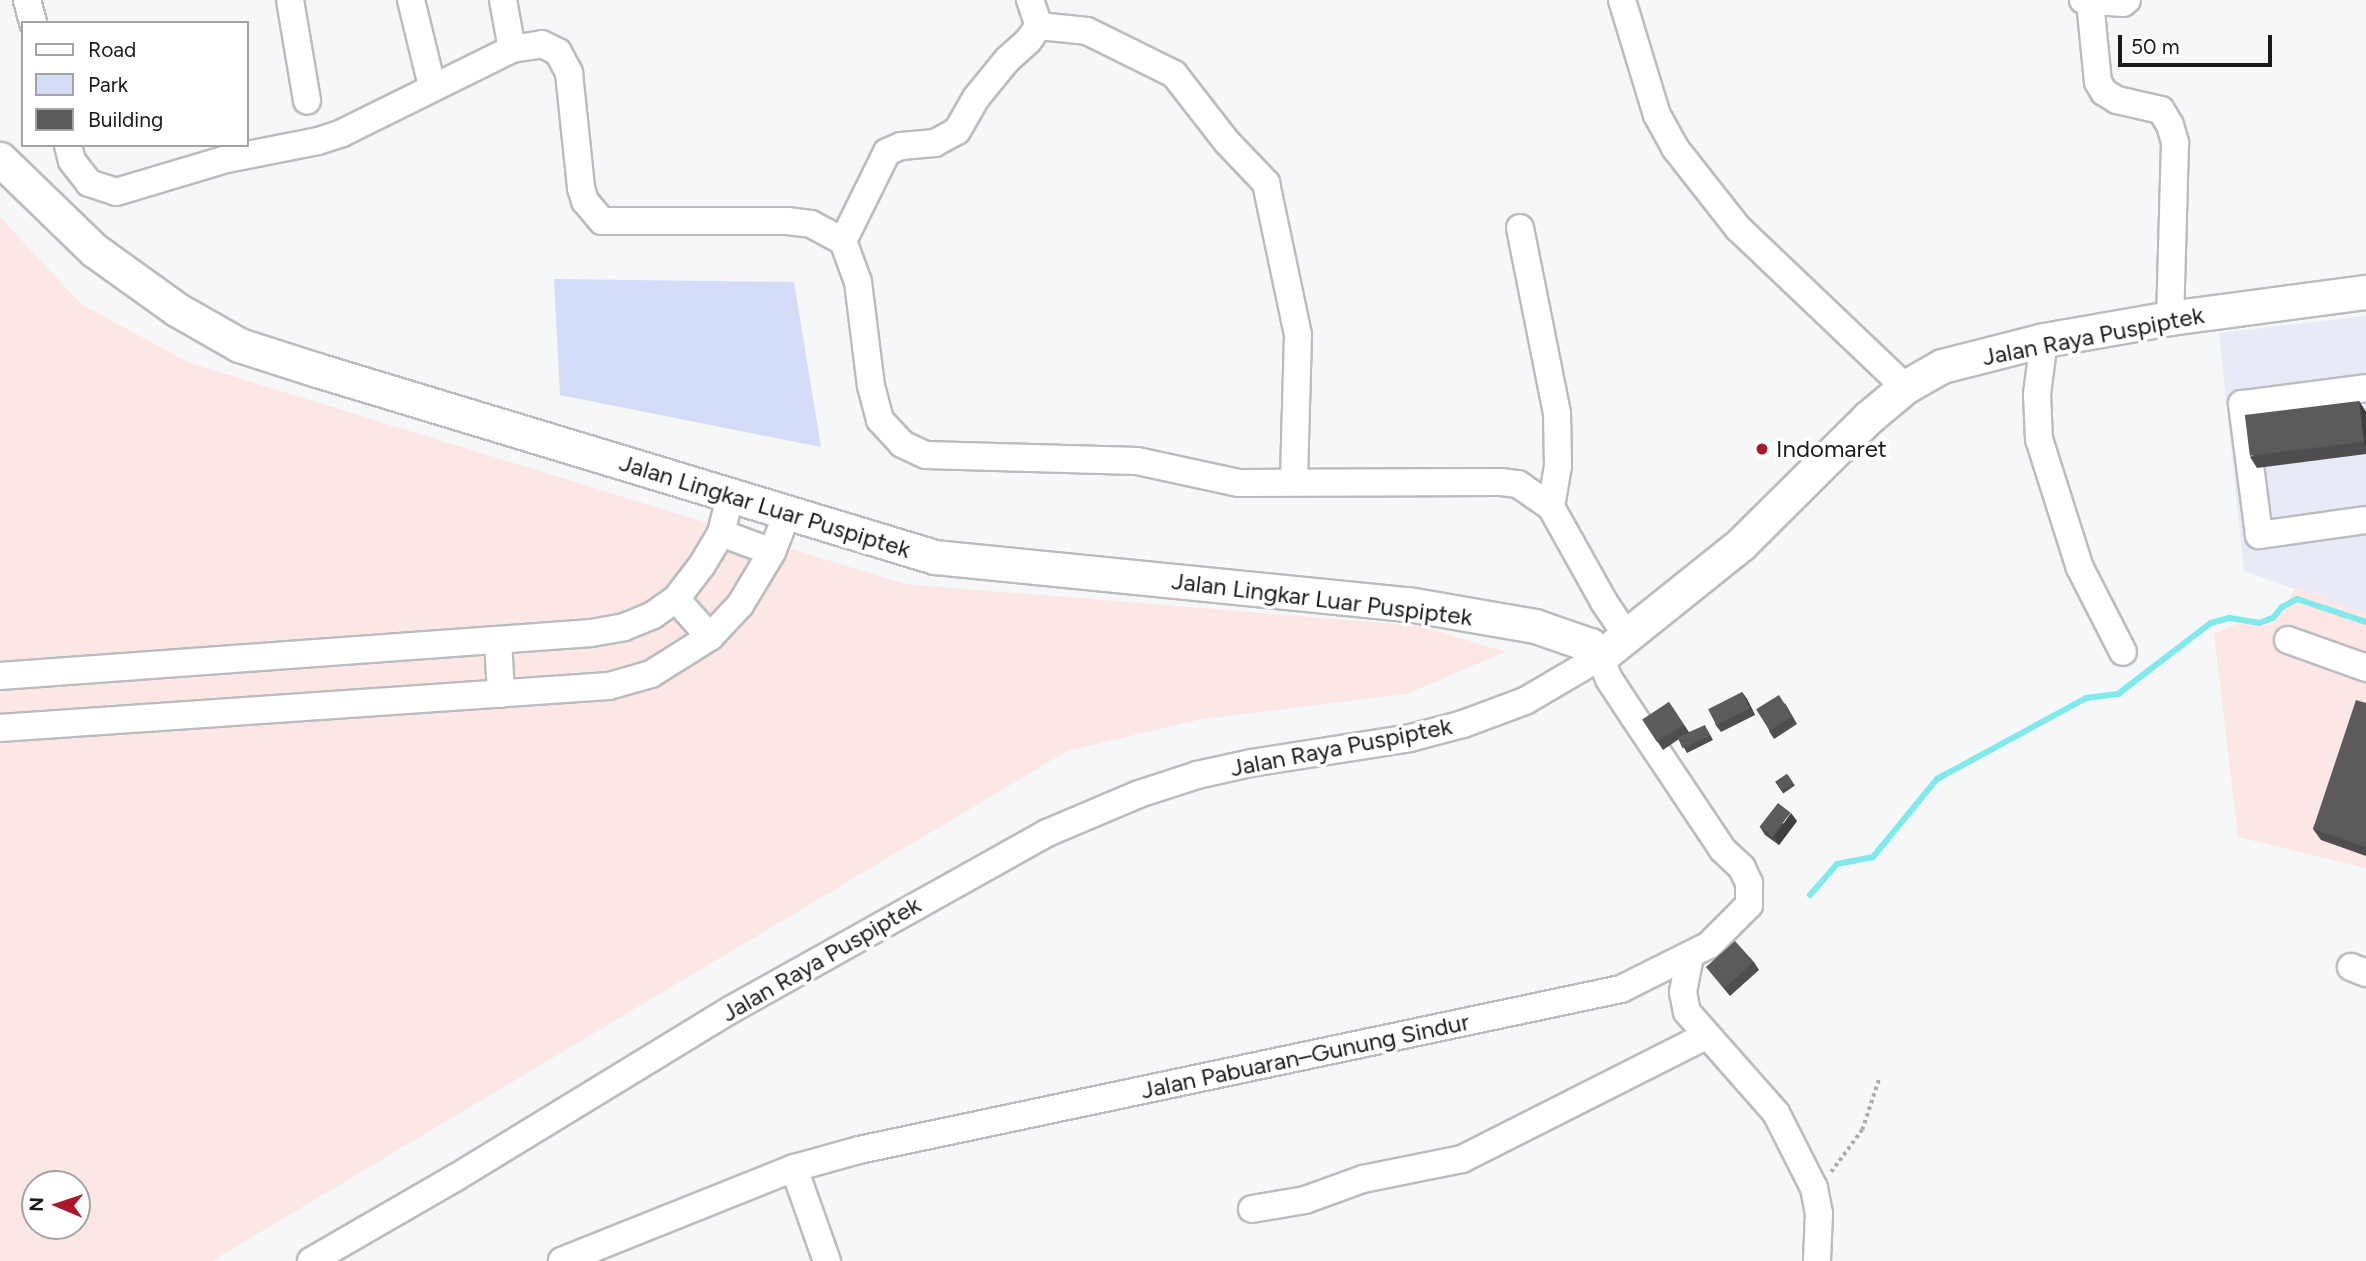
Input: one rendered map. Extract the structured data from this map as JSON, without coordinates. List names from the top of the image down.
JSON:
{
  "streets": {
    "main road": ["Jalan Raya Puspiptek", "Jalan Lingkar Luar Puspiptek"],
    "street": ["Jalan Pabuaran–Gunung Sindur"]
  },
  "crossings": [
    ["Jalan Raya Puspiptek", "Jalan Lingkar Luar Puspiptek"],
    ["Jalan Raya Puspiptek", "Jalan Pabuaran–Gunung Sindur"],
    ["Jalan Lingkar Luar Puspiptek", "Jalan Pabuaran–Gunung Sindur"]
  ],
  "places": ["Indomaret"],
  "legend": ["Road", "Park", "Building"],
  "scale_bar": "50 m",
  "north": "left"
}
